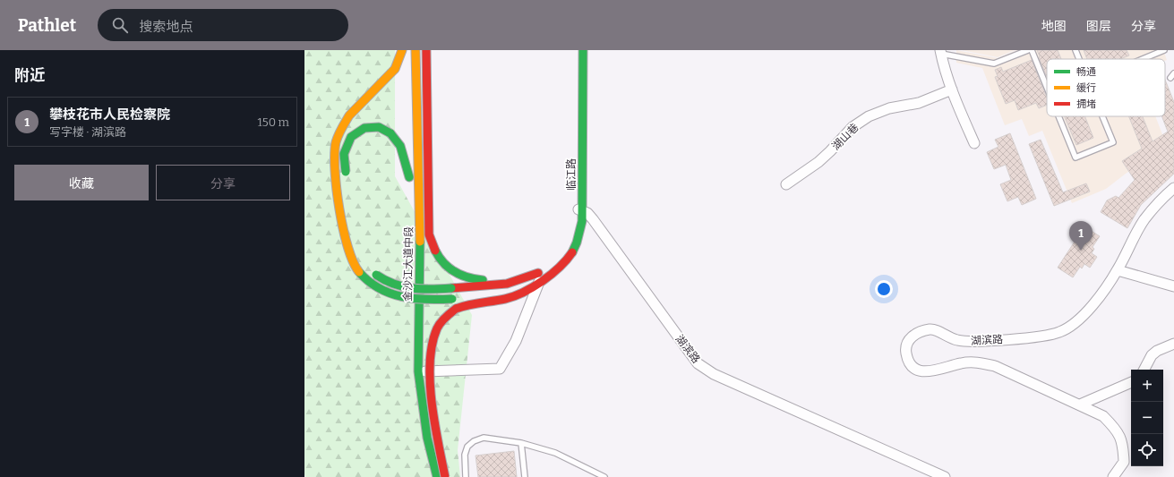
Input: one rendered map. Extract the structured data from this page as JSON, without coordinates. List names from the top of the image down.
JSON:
{
  "streets": {
    "main road": ["临江路", "金沙江大道中段"],
    "street": ["湖山巷", "湖滨路"]
  },
  "crossings": [
    ["临江路", "湖滨路"]
  ],
  "legend": ["畅通", "缓行", "拥堵"],
  "page": {
    "header": "Pathlet",
    "search": "搜索地点",
    "nav": ["地图", "图层", "分享"],
    "heading": "附近",
    "list": [
      {
        "mark": "1",
        "name": "攀枝花市人民检察院",
        "note": "写字楼 · 湖滨路",
        "value": "150 m"
      }
    ],
    "buttons": ["收藏", "分享"],
    "pins": "1",
    "map_buttons": ["+", "−"]
  }
}
